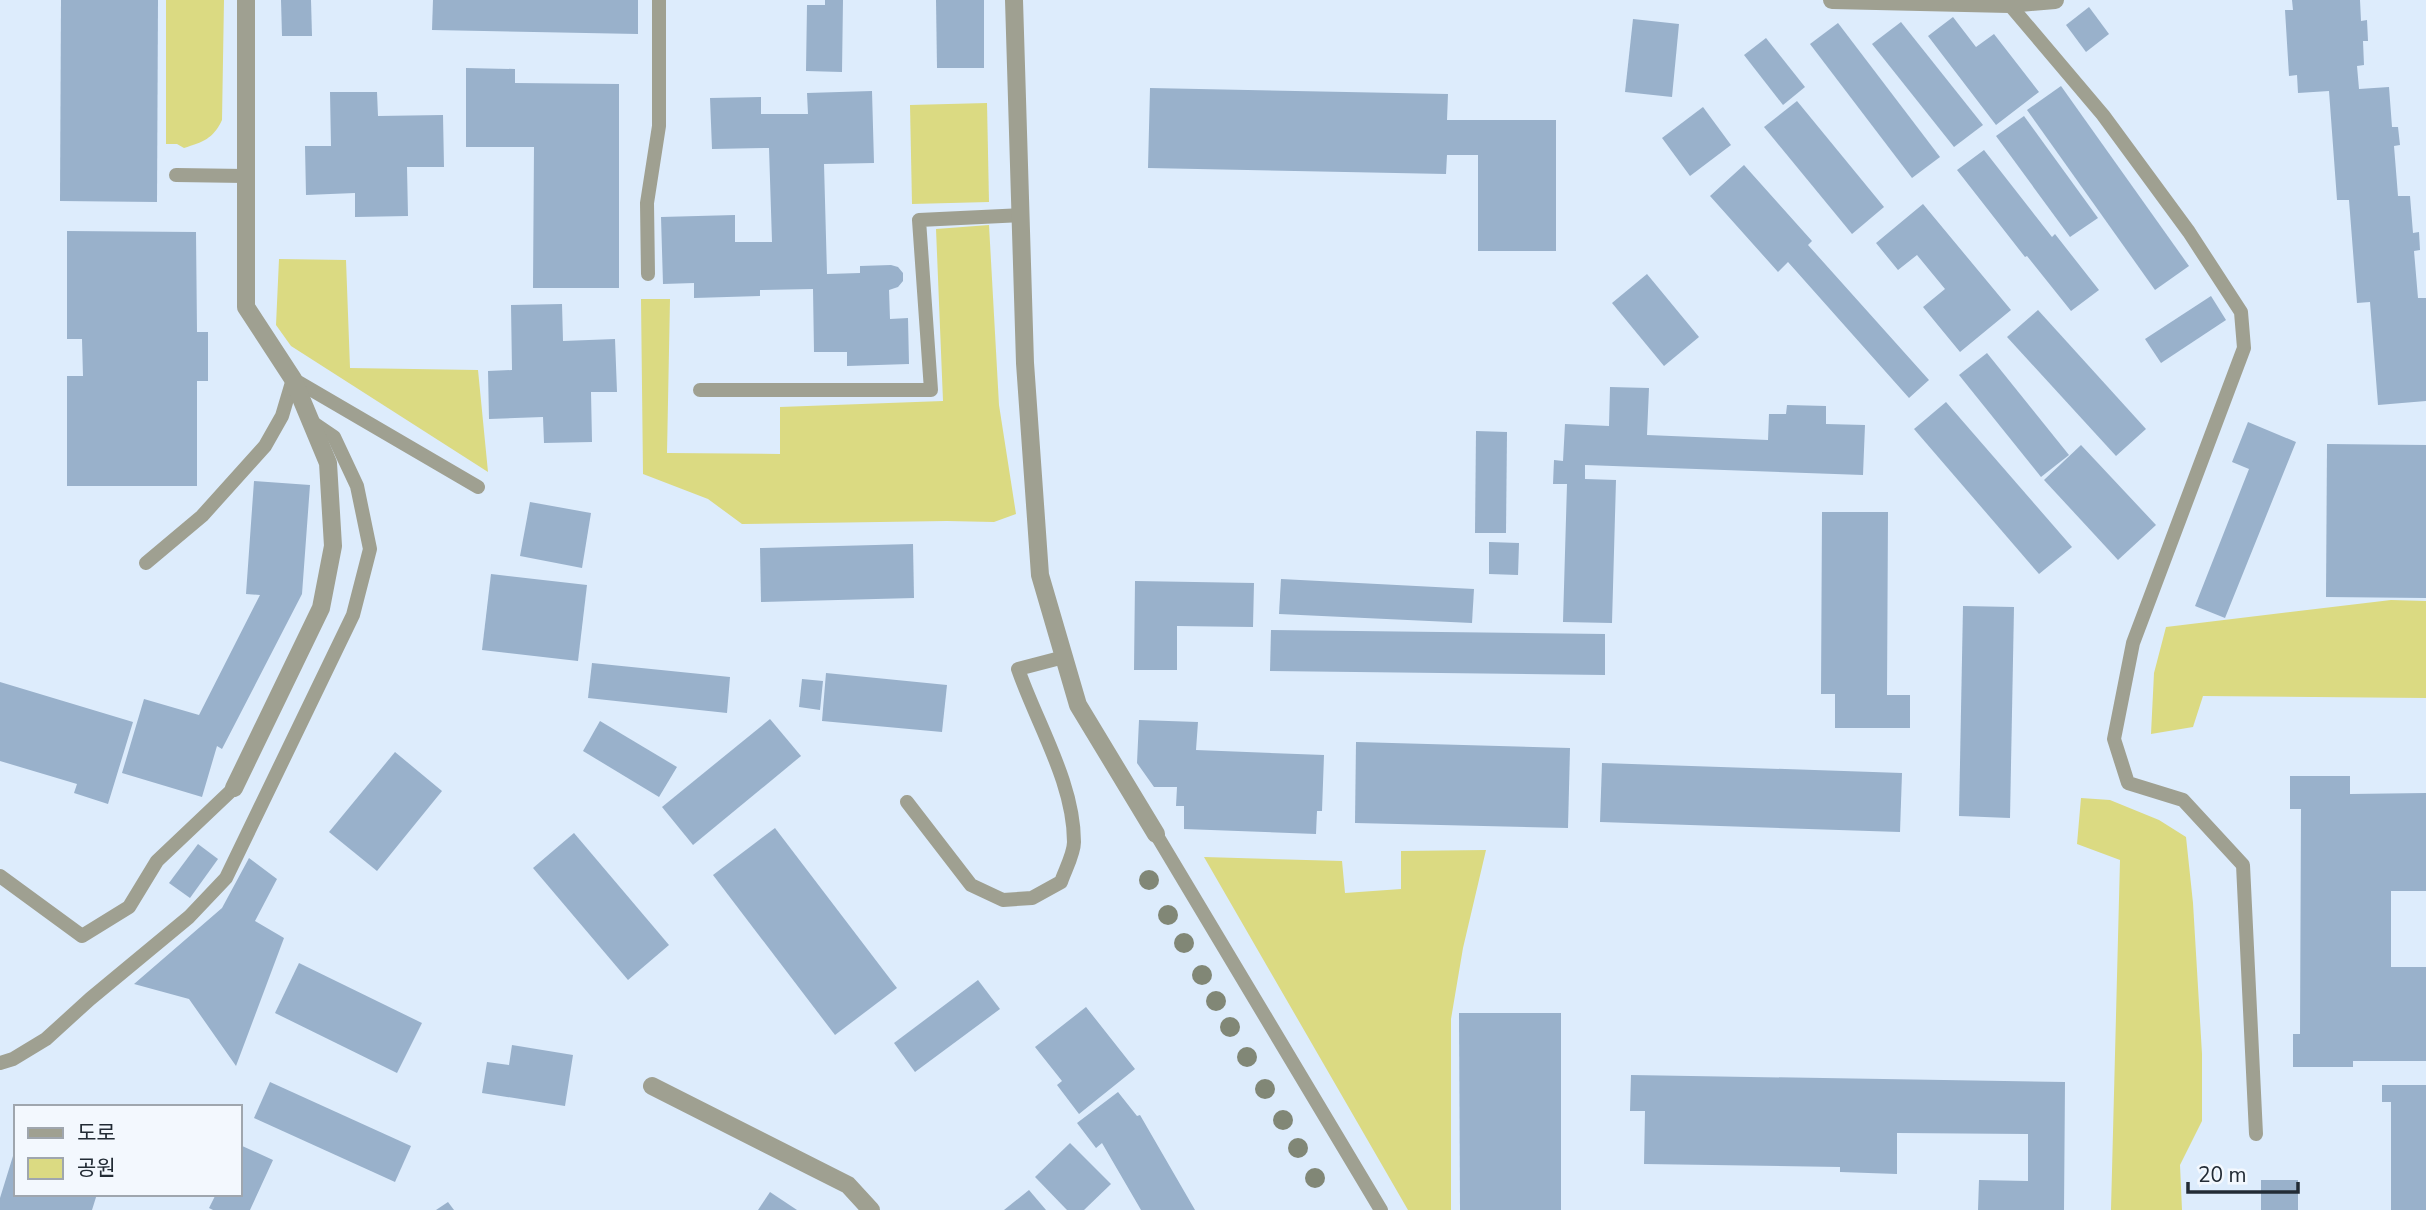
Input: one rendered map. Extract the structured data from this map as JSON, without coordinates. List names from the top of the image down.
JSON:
{
  "legend": ["도로", "공원"],
  "scale_bar": "20 m"
}
